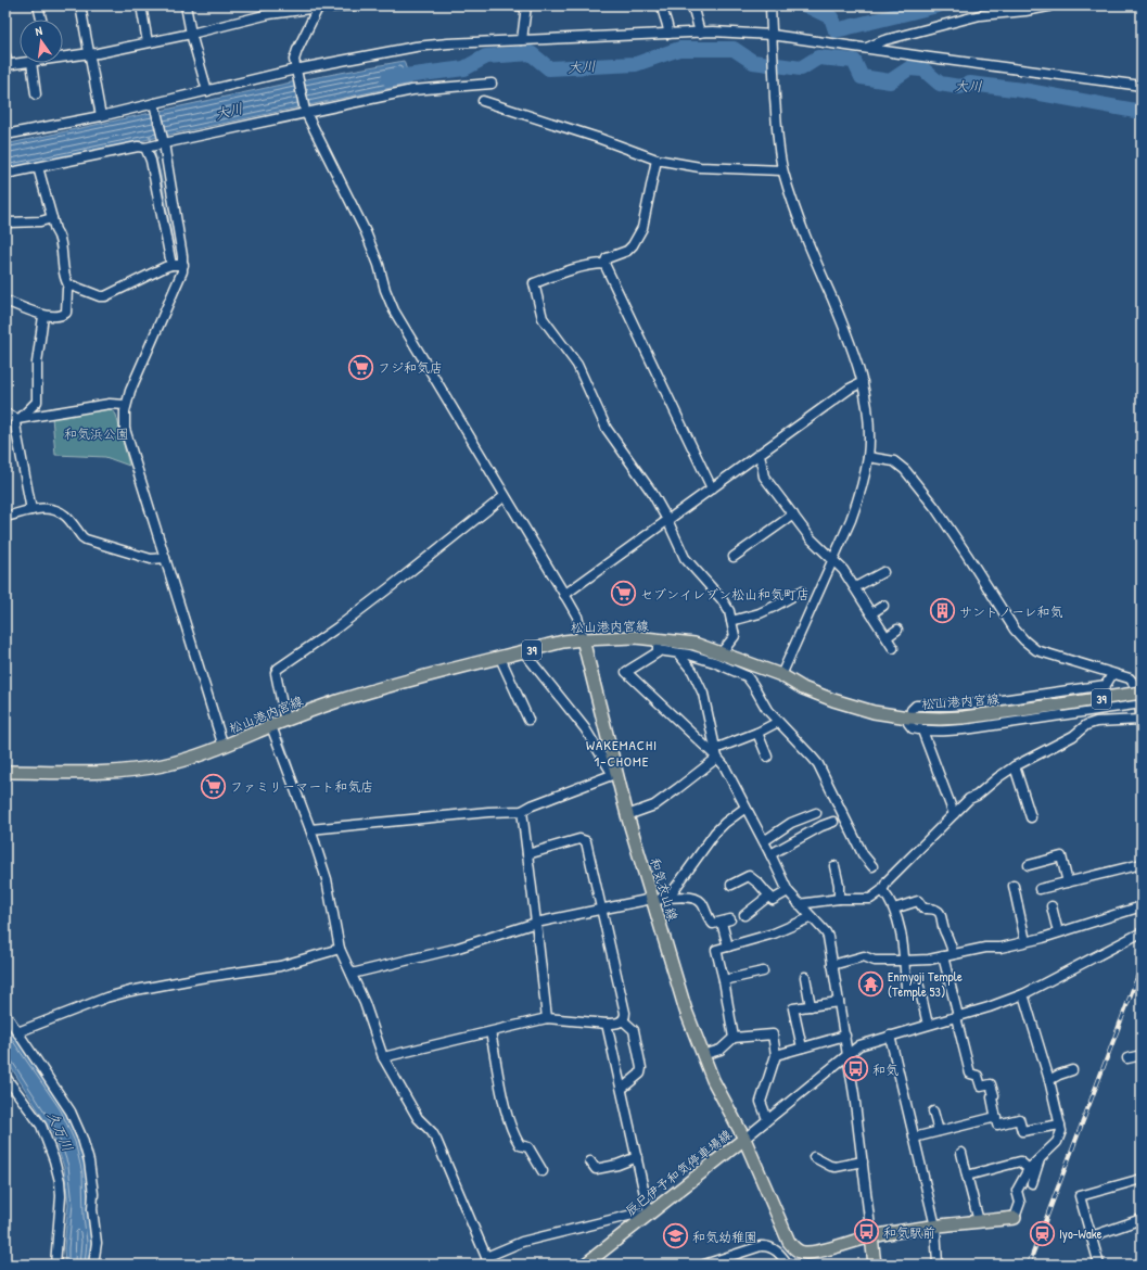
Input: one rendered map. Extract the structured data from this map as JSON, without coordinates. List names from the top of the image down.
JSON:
{
  "streets": {
    "main road": [
      "松山港内宮線",
      "39",
      "和気衣山線",
      "辰巳伊予和気停車場線"
    ]
  },
  "crossings": [
    ["松山港内宮線", "和気衣山線"],
    ["和気衣山線", "辰巳伊予和気停車場線"]
  ],
  "districts": ["WAKEMACHI 1-CHOME"],
  "water": ["大川", "久万川"],
  "parks": ["和気浜公園"],
  "places": {
    "supermarket": ["フジ和気店", "セブンイレブン松山和気町店", "ファミリーマート和気店"],
    "building": ["サントノーレ和気"],
    "temple": ["Enmyoji Temple (Temple 53)"],
    "bus stop": ["和気", "和気駅前"],
    "station": ["Iyo-Wake"],
    "school or university": ["和気幼稚園"]
  },
  "north": "top"
}
